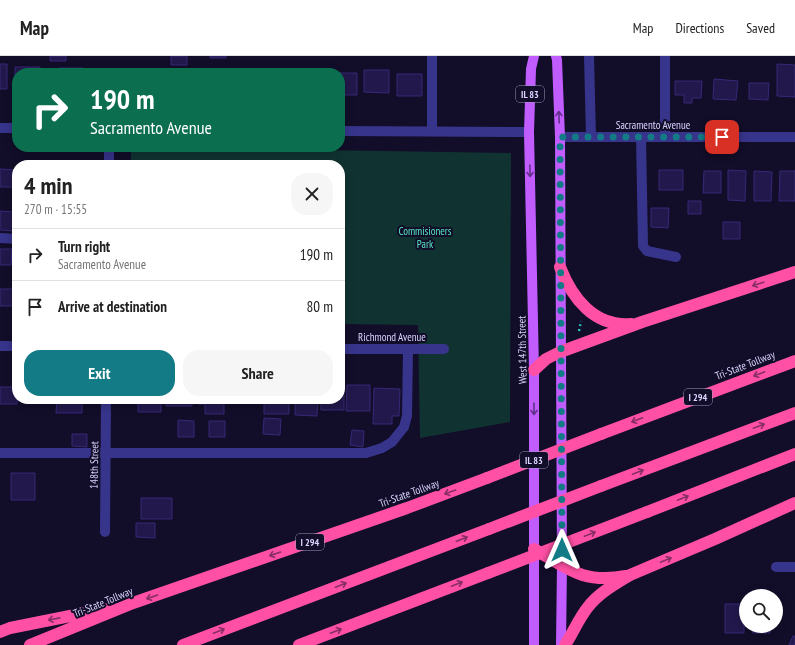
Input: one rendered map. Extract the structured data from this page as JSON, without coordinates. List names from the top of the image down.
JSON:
{
  "streets": {
    "highway": ["Tri-State Tollway", "I 294"],
    "main road": ["IL 83", "West 147th Street"],
    "street": ["Sacramento Avenue", "Richmond Avenue", "148th Street"]
  },
  "crossings": [
    ["IL 83", "Sacramento Avenue"]
  ],
  "parks": ["Commisioners Park"],
  "page": {
    "header": "Map",
    "nav": ["Map", "Directions", "Saved"],
    "turn": ["190 m", "Sacramento Avenue"],
    "heading": ["4 min", "270 m · 15:55"],
    "list": [
      {
        "name": "Turn right",
        "note": "Sacramento Avenue",
        "value": "190 m"
      },
      {
        "name": "Arrive at destination",
        "value": "80 m"
      }
    ],
    "buttons": ["Exit", "Share"]
  }
}
